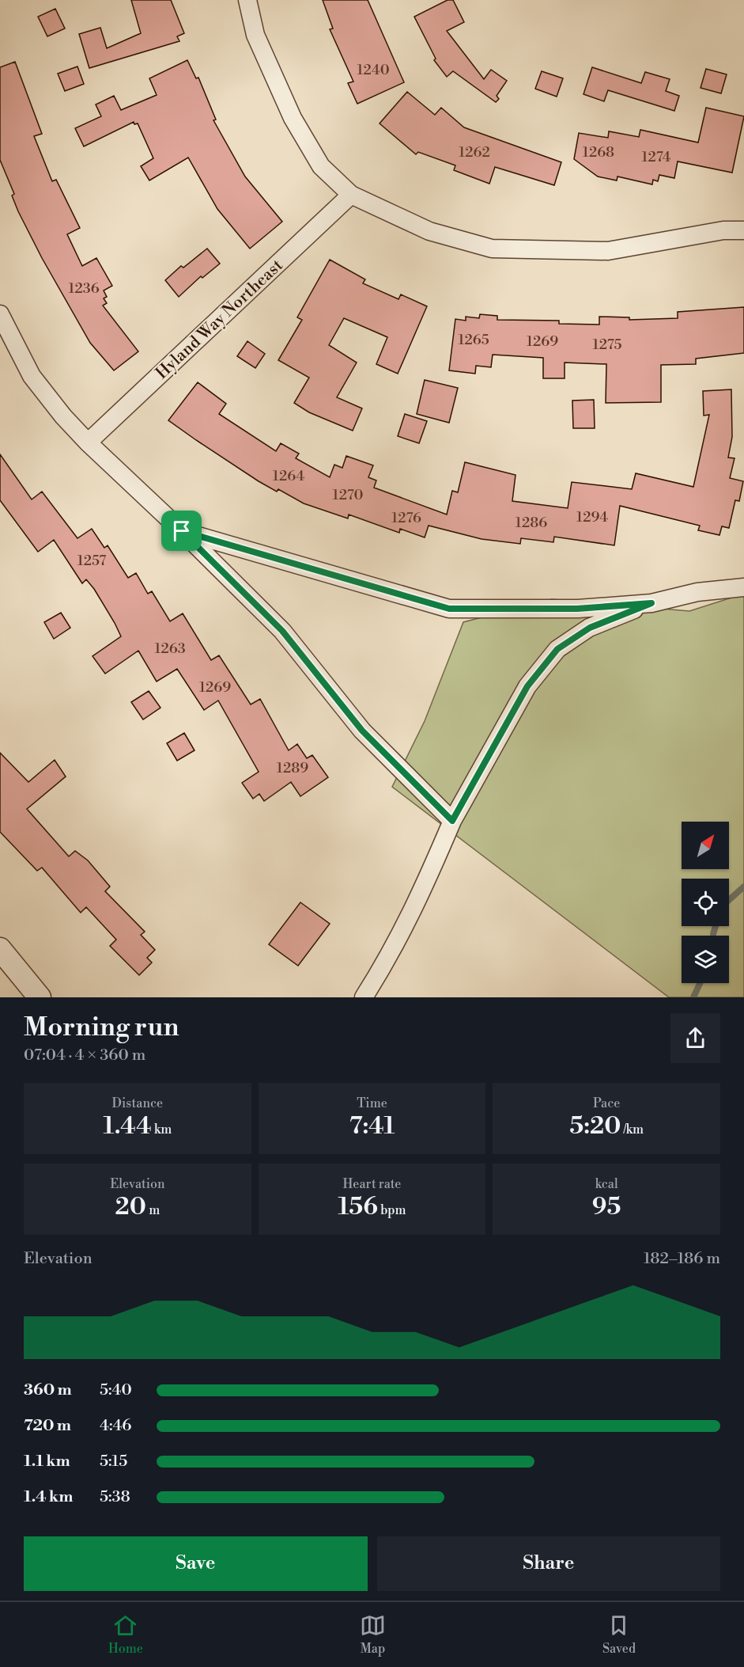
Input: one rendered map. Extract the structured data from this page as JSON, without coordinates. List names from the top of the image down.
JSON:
{
  "streets": {
    "street": ["Hyland Way Northeast"]
  },
  "house_numbers": [
    "1240",
    "1262",
    "1268",
    "1274",
    "1236",
    "1265",
    "1269",
    "1275",
    "1264",
    "1270",
    "1294",
    "1276",
    "1286",
    "1257",
    "1263",
    "1269",
    "1289"
  ],
  "north": "top right",
  "page": {
    "heading": ["Morning run", "07:04 · 4 × 360 m"],
    "stats": [
      ["Distance", "1.44 km"],
      ["Time", "7:41"],
      ["Pace", "5:20 /km"],
      ["Elevation", "20 m"],
      ["Heart rate", "156 bpm"],
      ["kcal", "95"]
    ],
    "chart": ["Elevation", "182–186 m"],
    "list": [
      {
        "name": "360 m",
        "note": "5:40"
      },
      {
        "name": "720 m",
        "note": "4:46"
      },
      {
        "name": "1.1 km",
        "note": "5:15"
      },
      {
        "name": "1.4 km",
        "note": "5:38"
      }
    ],
    "buttons": ["Save", "Share"],
    "tabs": ["Home", "Map", "Saved"]
  }
}
